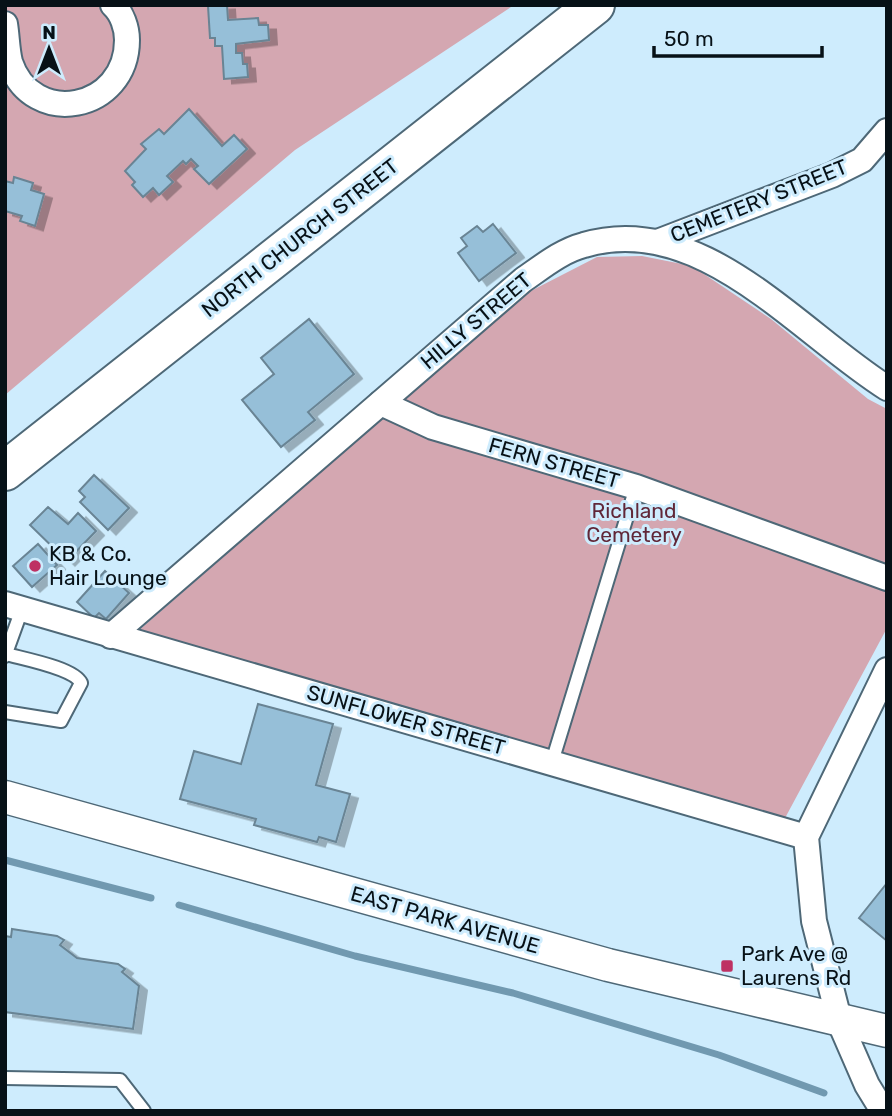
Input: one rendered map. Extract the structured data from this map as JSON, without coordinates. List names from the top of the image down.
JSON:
{
  "streets": {
    "main road": ["NORTH CHURCH STREET"],
    "street": [
      "CEMETERY STREET",
      "HILLY STREET",
      "FERN STREET",
      "SUNFLOWER STREET",
      "EAST PARK AVENUE"
    ]
  },
  "crossings": [
    ["CEMETERY STREET", "HILLY STREET"],
    ["HILLY STREET", "FERN STREET"],
    ["HILLY STREET", "SUNFLOWER STREET"]
  ],
  "parks": ["Richland Cemetery"],
  "places": {
    "other": ["KB & Co. Hair Lounge"],
    "transit": ["Park Ave @ Laurens Rd"]
  },
  "scale_bar": "50 m",
  "north": "top"
}
